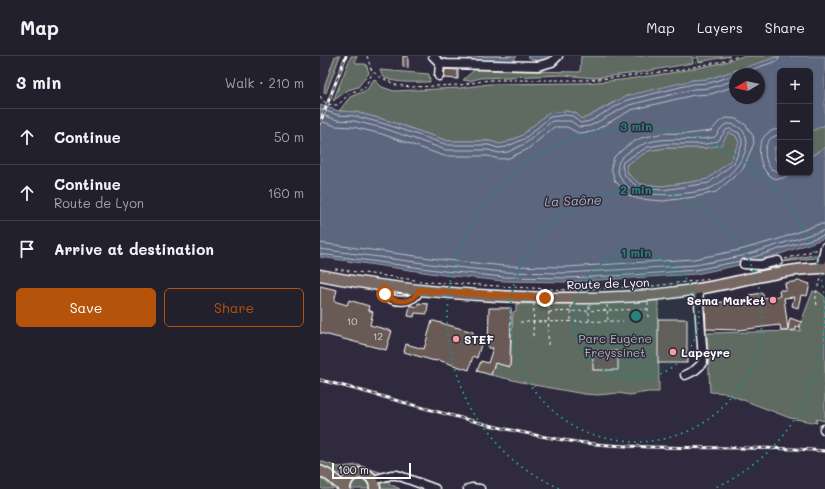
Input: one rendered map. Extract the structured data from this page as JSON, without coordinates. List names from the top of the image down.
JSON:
{
  "streets": {
    "main road": ["Route de Lyon"]
  },
  "water": ["La Saône"],
  "parks": ["Parc Eugène Freyssinet"],
  "places": ["Sema Market", "STEF", "Lapeyre"],
  "house_numbers": ["10", "12"],
  "scale_bar": "100 m",
  "north": "left",
  "page": {
    "header": "Map",
    "nav": ["Map", "Layers", "Share"],
    "heading": ["3 min", "Walk · 210 m"],
    "map_buttons": ["+", "−"],
    "list": [
      ["Continue", "50 m"],
      ["Continue", "Route de Lyon", "160 m"],
      "Arrive at destination"
    ],
    "buttons": ["Save", "Share"],
    "scale": "100 m"
  },
  "rings": ["3 min", "2 min", "1 min"]
}
